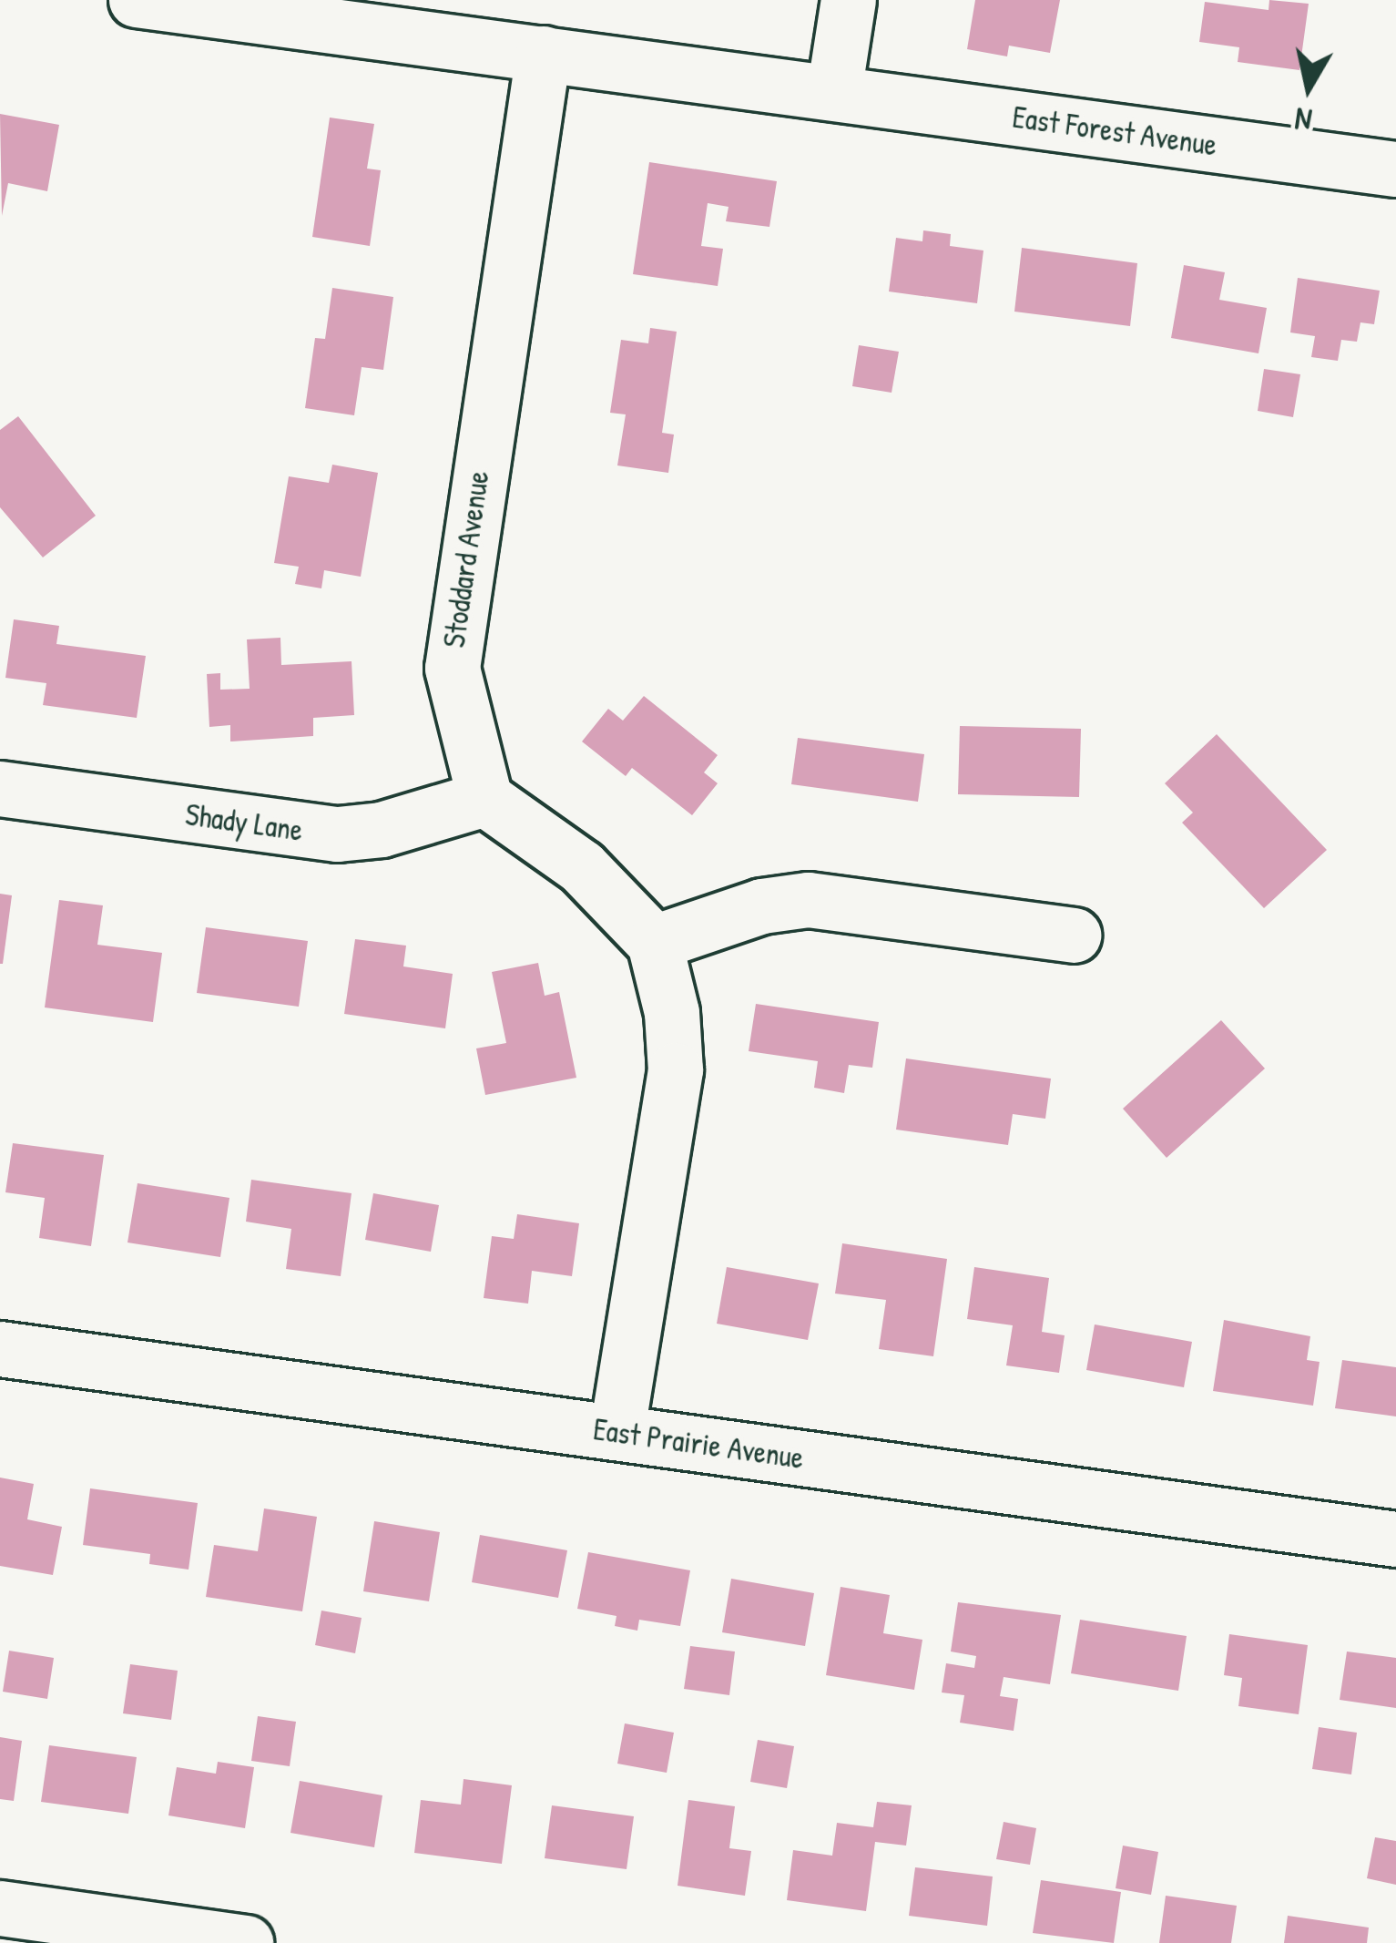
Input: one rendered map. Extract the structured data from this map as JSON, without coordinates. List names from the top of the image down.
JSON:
{
  "streets": {
    "street": [
      "East Forest Avenue",
      "Stoddard Avenue",
      "Shady Lane",
      "East Prairie Avenue"
    ]
  },
  "crossings": [
    ["Stoddard Avenue", "Shady Lane"]
  ],
  "north": "bottom"
}
